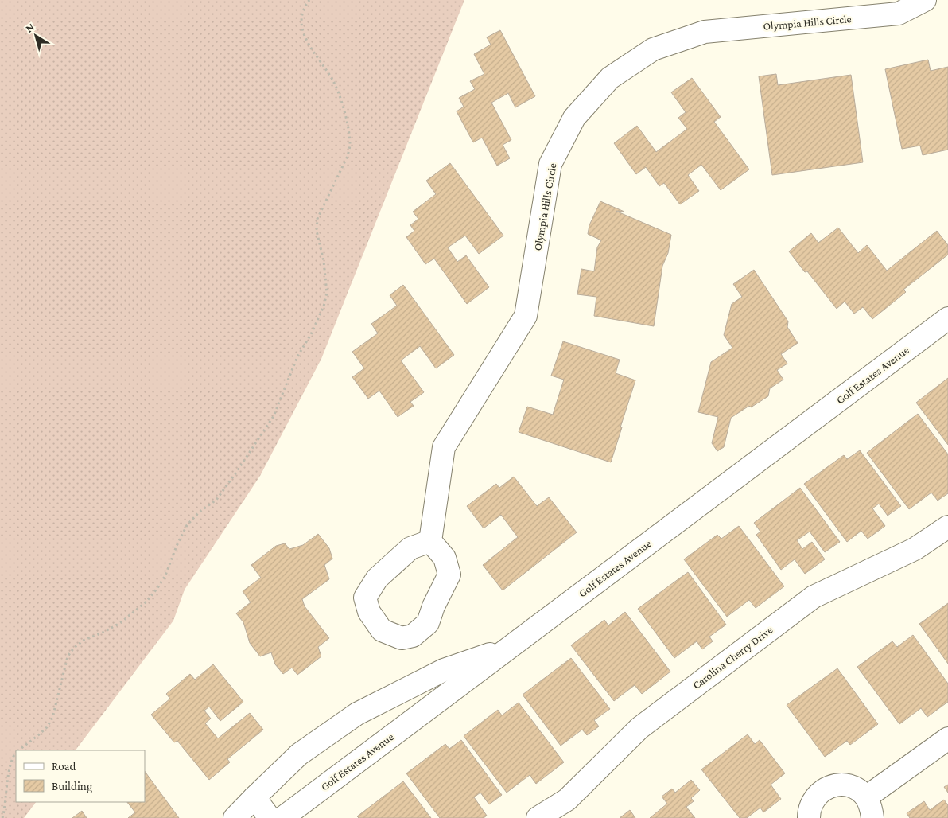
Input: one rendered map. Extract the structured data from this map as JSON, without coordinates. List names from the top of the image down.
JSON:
{
  "streets": {
    "street": ["Olympia Hills Circle", "Golf Estates Avenue", "Carolina Cherry Drive"]
  },
  "legend": ["Road", "Building"],
  "north": "top left"
}
